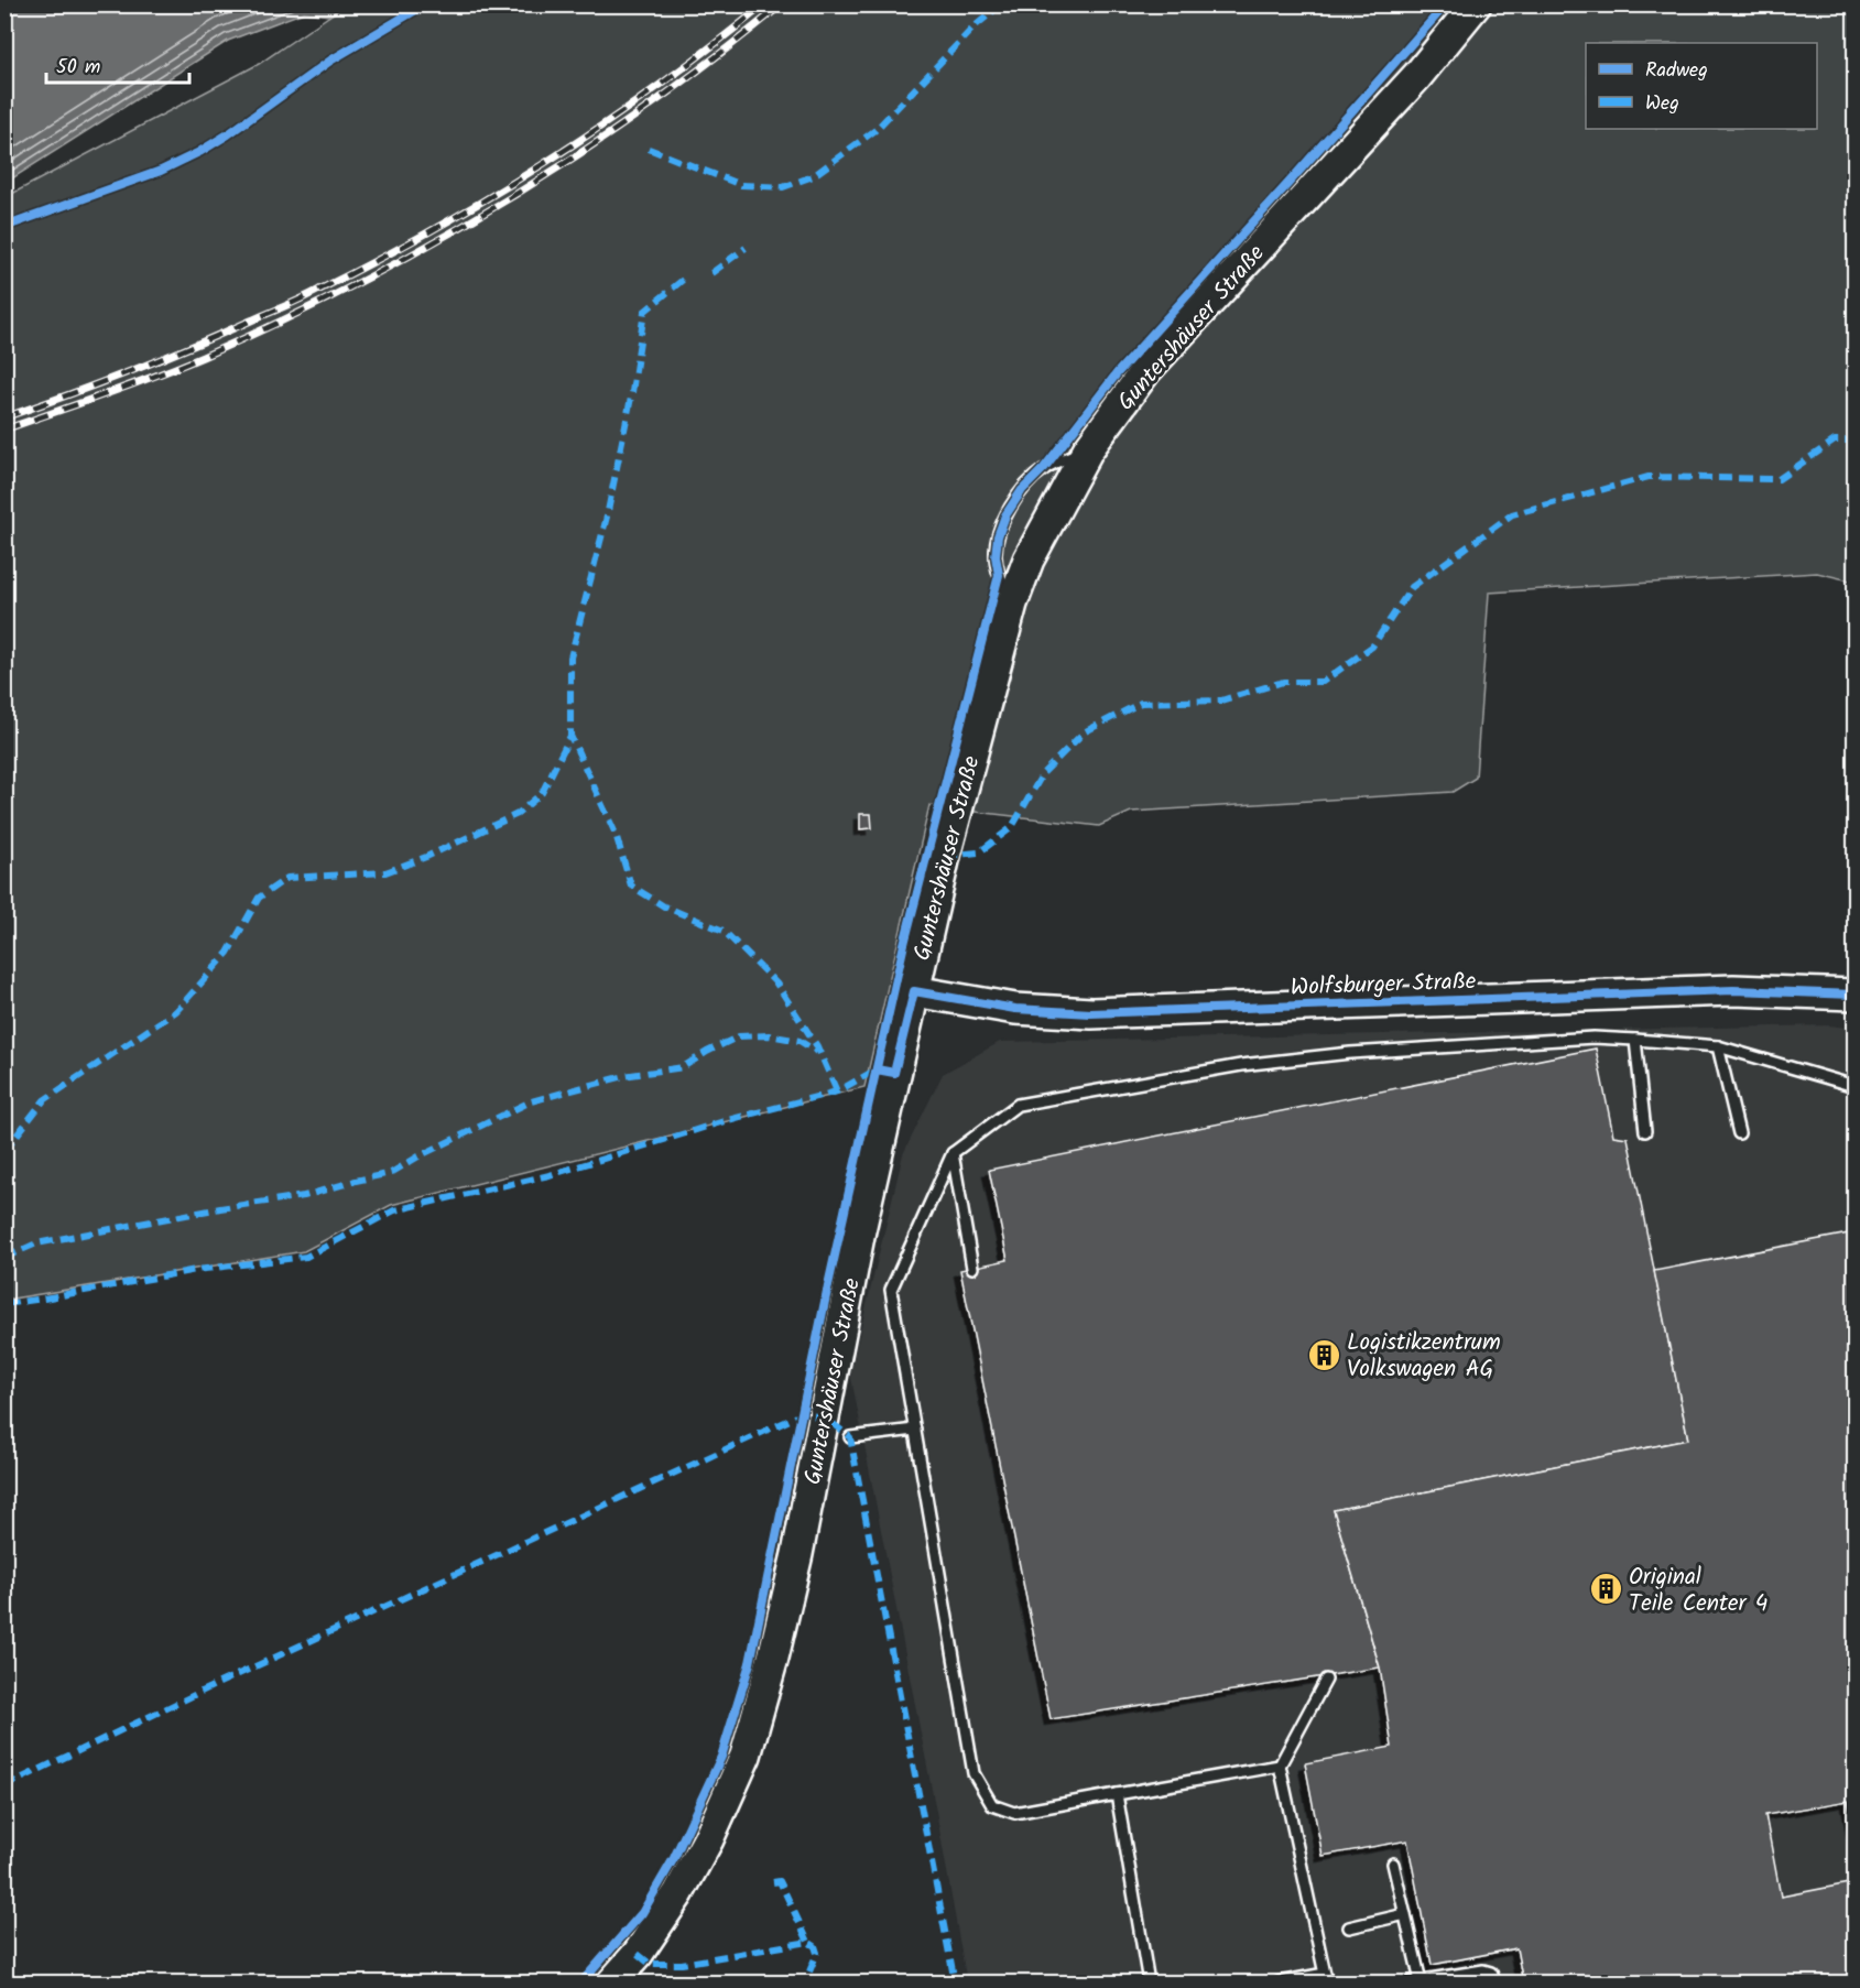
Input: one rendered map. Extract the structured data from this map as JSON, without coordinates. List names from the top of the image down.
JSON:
{
  "streets": {
    "street": ["Guntershäuser Straße", "Wolfsburger Straße"]
  },
  "crossings": [
    ["Guntershäuser Straße", "Wolfsburger Straße"]
  ],
  "places": {
    "building": ["Logistikzentrum Volkswagen AG", "Original Teile Center 4"]
  },
  "legend": ["Radweg", "Weg"],
  "scale_bar": "50 m"
}
